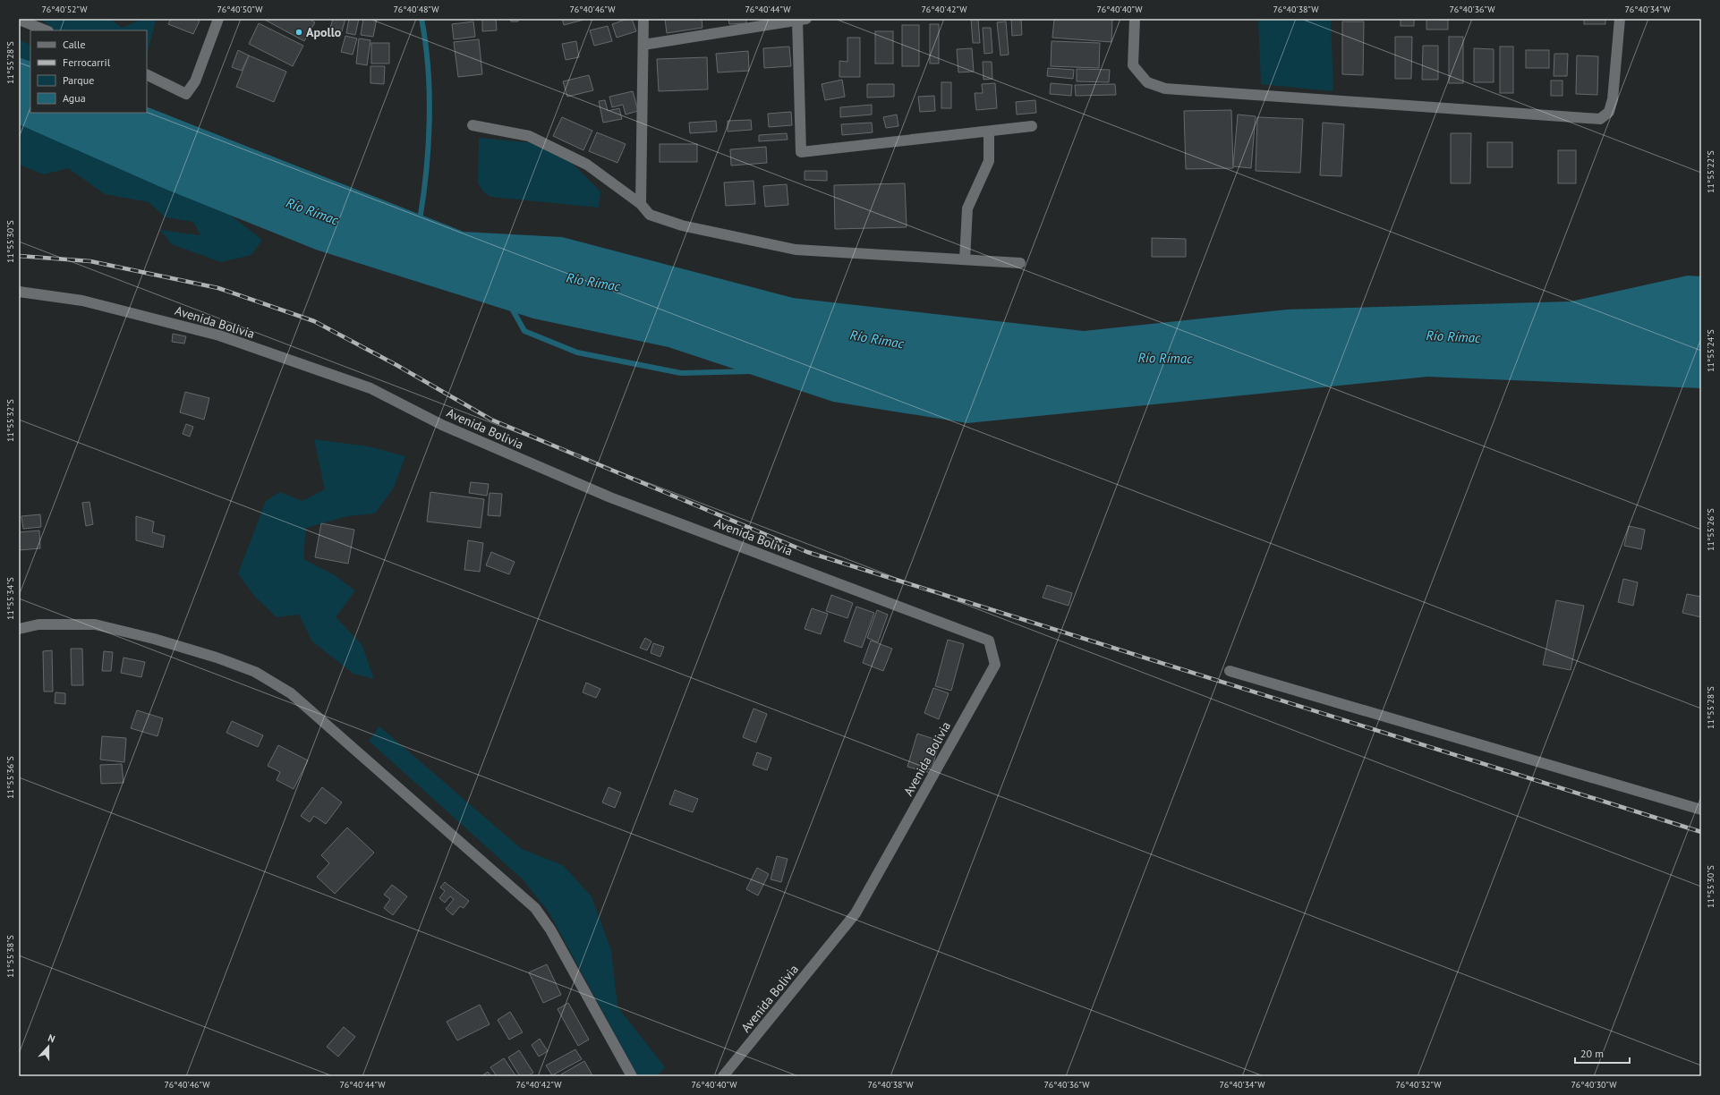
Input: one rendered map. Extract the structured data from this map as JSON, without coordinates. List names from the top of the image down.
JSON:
{
  "streets": {
    "street": ["Avenida Bolivia"]
  },
  "water": ["Río Rímac"],
  "places": ["Apollo"],
  "legend": [
    "Calle",
    "Ferrocarril",
    "Parque",
    "Agua"
  ],
  "scale_bar": "20 m",
  "north": "top",
  "coordinates": [
    "76°40'52\"W",
    "76°40'50\"W",
    "76°40'48\"W",
    "76°40'46\"W",
    "76°40'44\"W",
    "76°40'42\"W",
    "76°40'40\"W",
    "76°40'38\"W",
    "76°40'36\"W",
    "76°40'34\"W",
    "11°55'28\"S",
    "11°55'22\"S",
    "11°55'30\"S",
    "11°55'24\"S",
    "11°55'32\"S",
    "11°55'26\"S",
    "11°55'34\"S",
    "11°55'36\"S",
    "11°55'38\"S",
    "76°40'32\"W",
    "76°40'30\"W"
  ]
}
